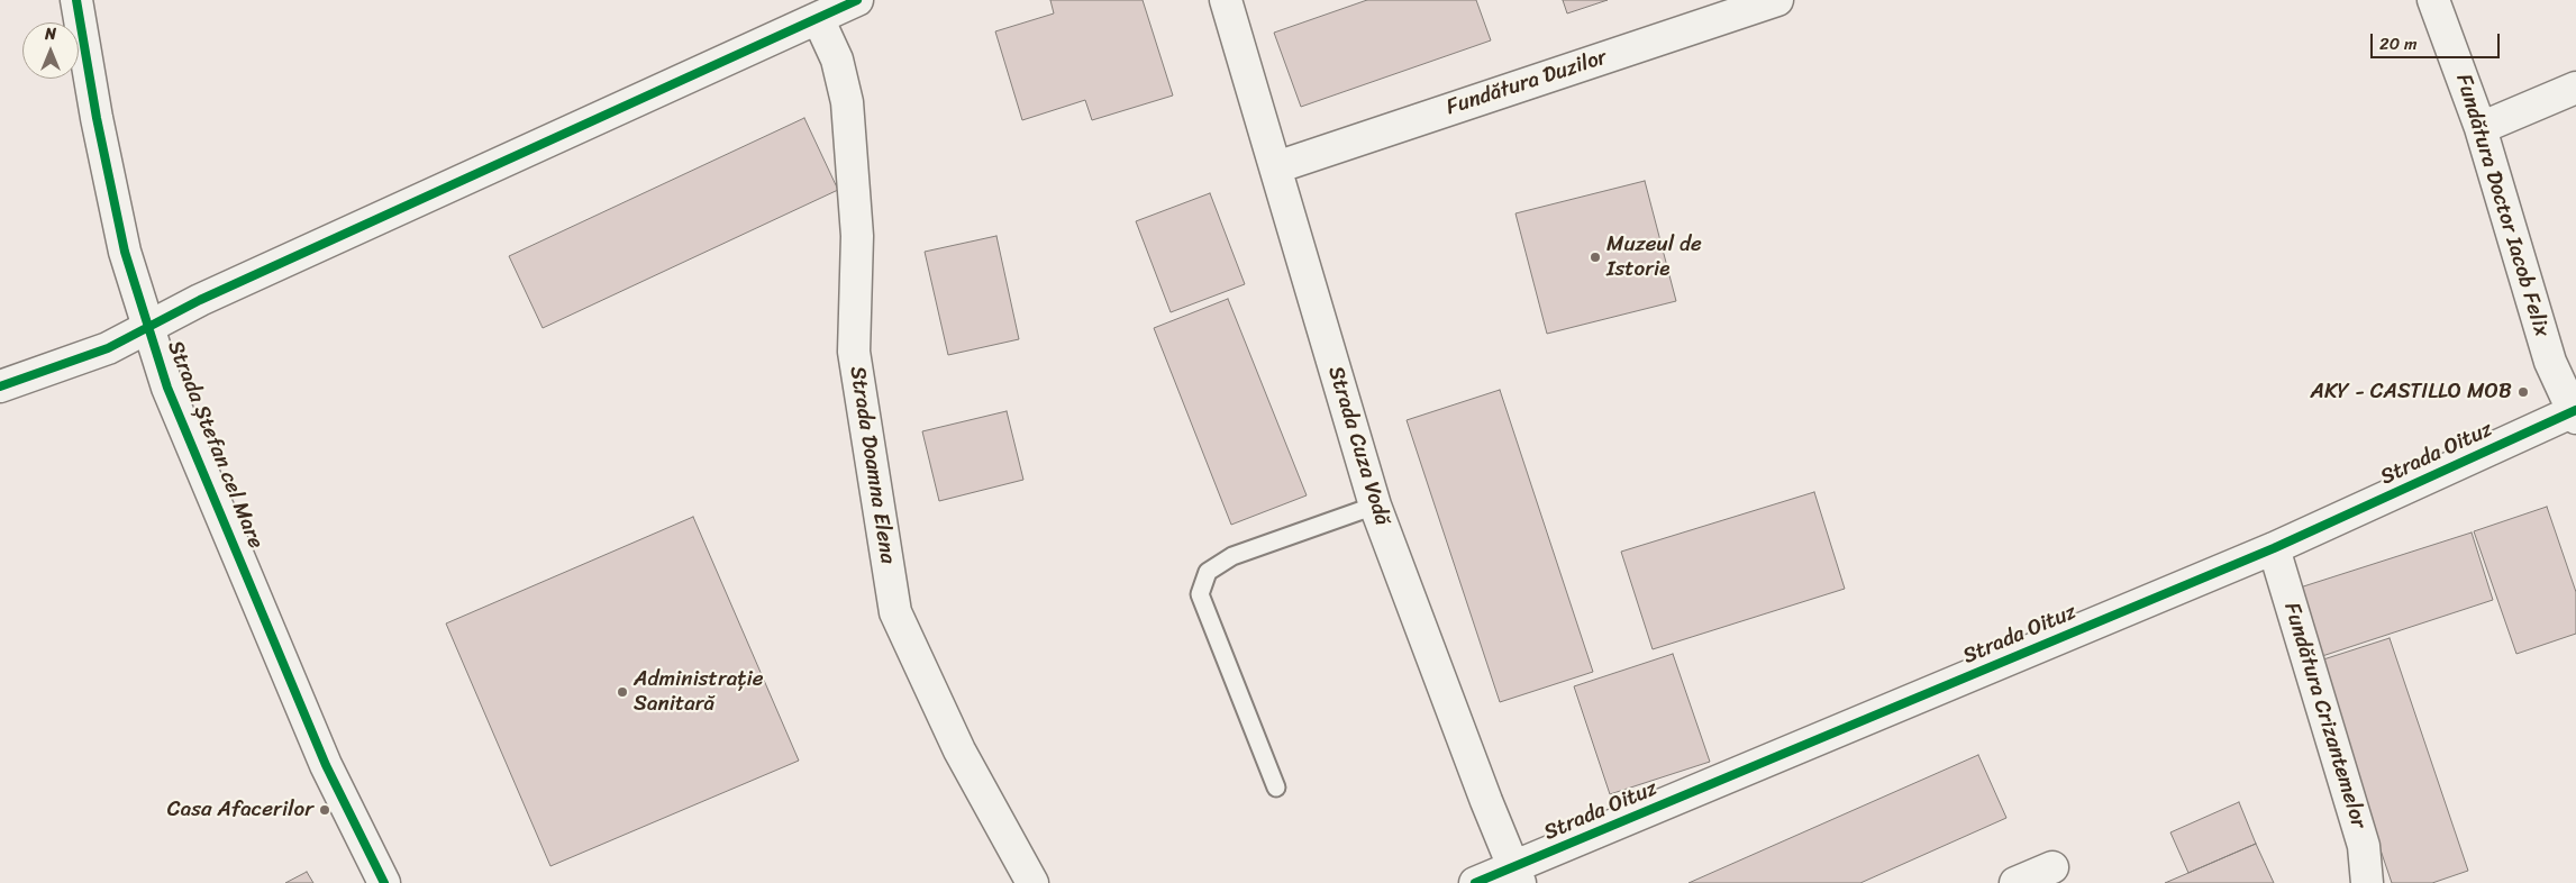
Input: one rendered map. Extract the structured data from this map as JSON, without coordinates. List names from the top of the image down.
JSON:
{
  "streets": {
    "street": [
      "Fundătura Duzilor",
      "Fundătura Doctor Iacob Felix",
      "Strada Ștefan cel Mare",
      "Strada Cuza Vodă",
      "Strada Oituz",
      "Strada Doamna Elena",
      "Fundătura Crizantemelor"
    ]
  },
  "crossings": [
    ["Fundătura Duzilor", "Strada Cuza Vodă"],
    ["Fundătura Doctor Iacob Felix", "Strada Oituz"],
    ["Strada Cuza Vodă", "Strada Oituz"],
    ["Strada Oituz", "Fundătura Crizantemelor"]
  ],
  "places": [
    "Muzeul de Istorie",
    "AKY - CASTILLO MOB",
    "Administrație Sanitară",
    "Casa Afacerilor"
  ],
  "scale_bar": "20 m",
  "north": "top"
}
